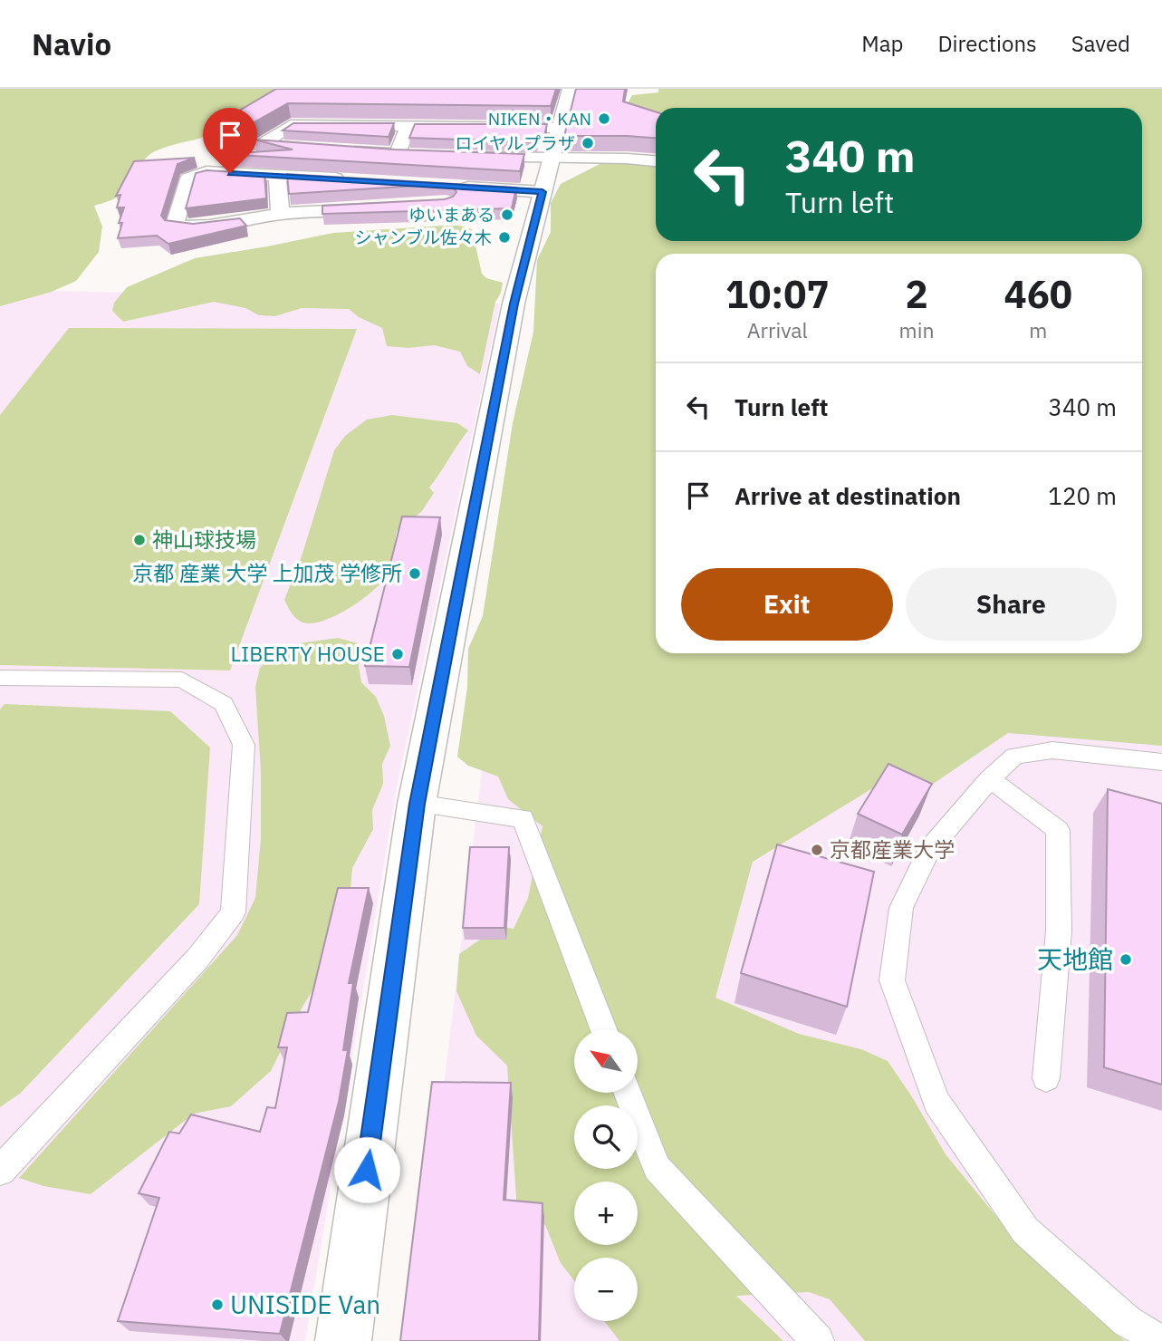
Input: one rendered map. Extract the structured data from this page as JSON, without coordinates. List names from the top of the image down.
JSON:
{
  "places": [
    "NIKEN・KAN",
    "ロイヤルプラザ",
    "ゆいまある",
    "シャンブル佐々木",
    "神山球技場",
    "京都 産業 大学 上加茂 学修所",
    "LIBERTY HOUSE",
    "京都産業大学",
    "天地館",
    "UNISIDE Van"
  ],
  "north": "top left",
  "page": {
    "header": "Navio",
    "nav": ["Map", "Directions", "Saved"],
    "turn": ["340 m", "Turn left"],
    "eta": [
      "10:07",
      "Arrival",
      "2",
      "min",
      "460",
      "m"
    ],
    "list": [
      {
        "name": "Turn left",
        "value": "340 m"
      },
      {
        "name": "Arrive at destination",
        "value": "120 m"
      }
    ],
    "buttons": ["Exit", "Share"],
    "map_buttons": ["+", "−"]
  }
}
